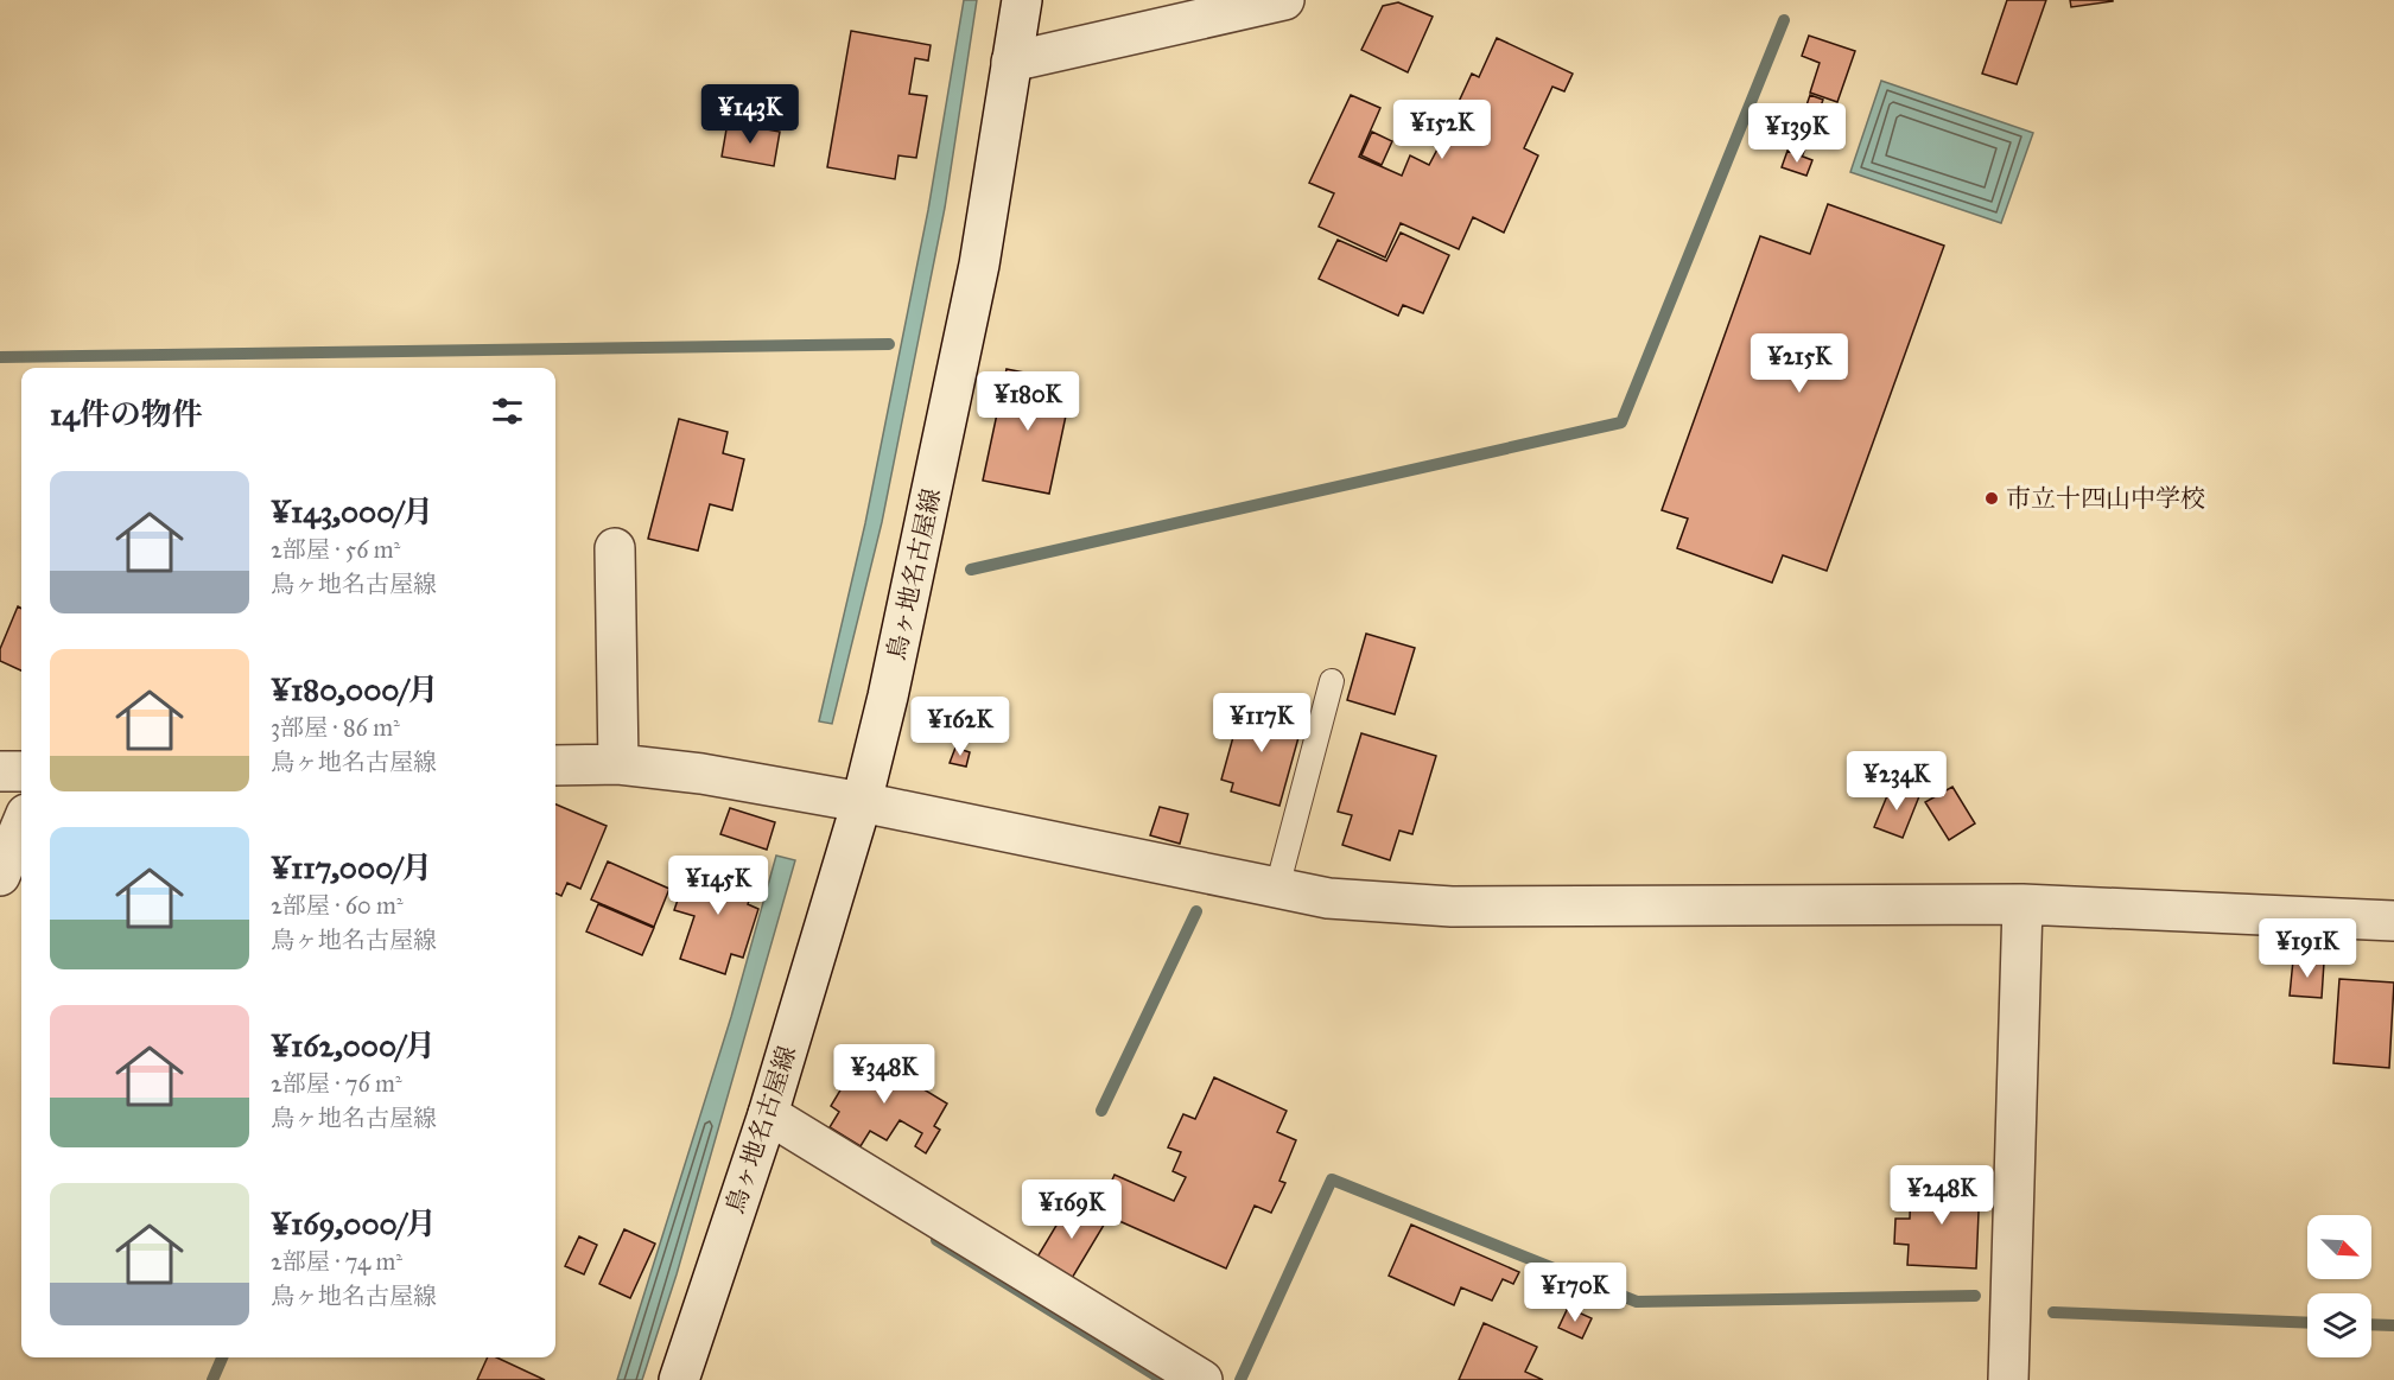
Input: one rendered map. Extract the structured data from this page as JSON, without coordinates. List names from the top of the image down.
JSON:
{
  "streets": {
    "street": ["鳥ヶ地名古屋線"]
  },
  "places": ["市立十四山中学校"],
  "north": "bottom right",
  "page": {
    "price": [
      "¥143K",
      "¥152K",
      "¥139K",
      "¥215K",
      "¥180K",
      "¥117K",
      "¥162K",
      "¥234K",
      "¥145K",
      "¥191K",
      "¥348K",
      "¥248K",
      "¥169K",
      "¥170K"
    ],
    "heading": "14件の物件",
    "list": [
      {
        "name": "¥143,000/月",
        "note": "2部屋 · 56 m² · 鳥ヶ地名古屋線"
      },
      {
        "name": "¥180,000/月",
        "note": "3部屋 · 86 m² · 鳥ヶ地名古屋線"
      },
      {
        "name": "¥117,000/月",
        "note": "2部屋 · 60 m² · 鳥ヶ地名古屋線"
      },
      {
        "name": "¥162,000/月",
        "note": "2部屋 · 76 m² · 鳥ヶ地名古屋線"
      },
      {
        "name": "¥169,000/月",
        "note": "2部屋 · 74 m² · 鳥ヶ地名古屋線"
      }
    ]
  }
}
